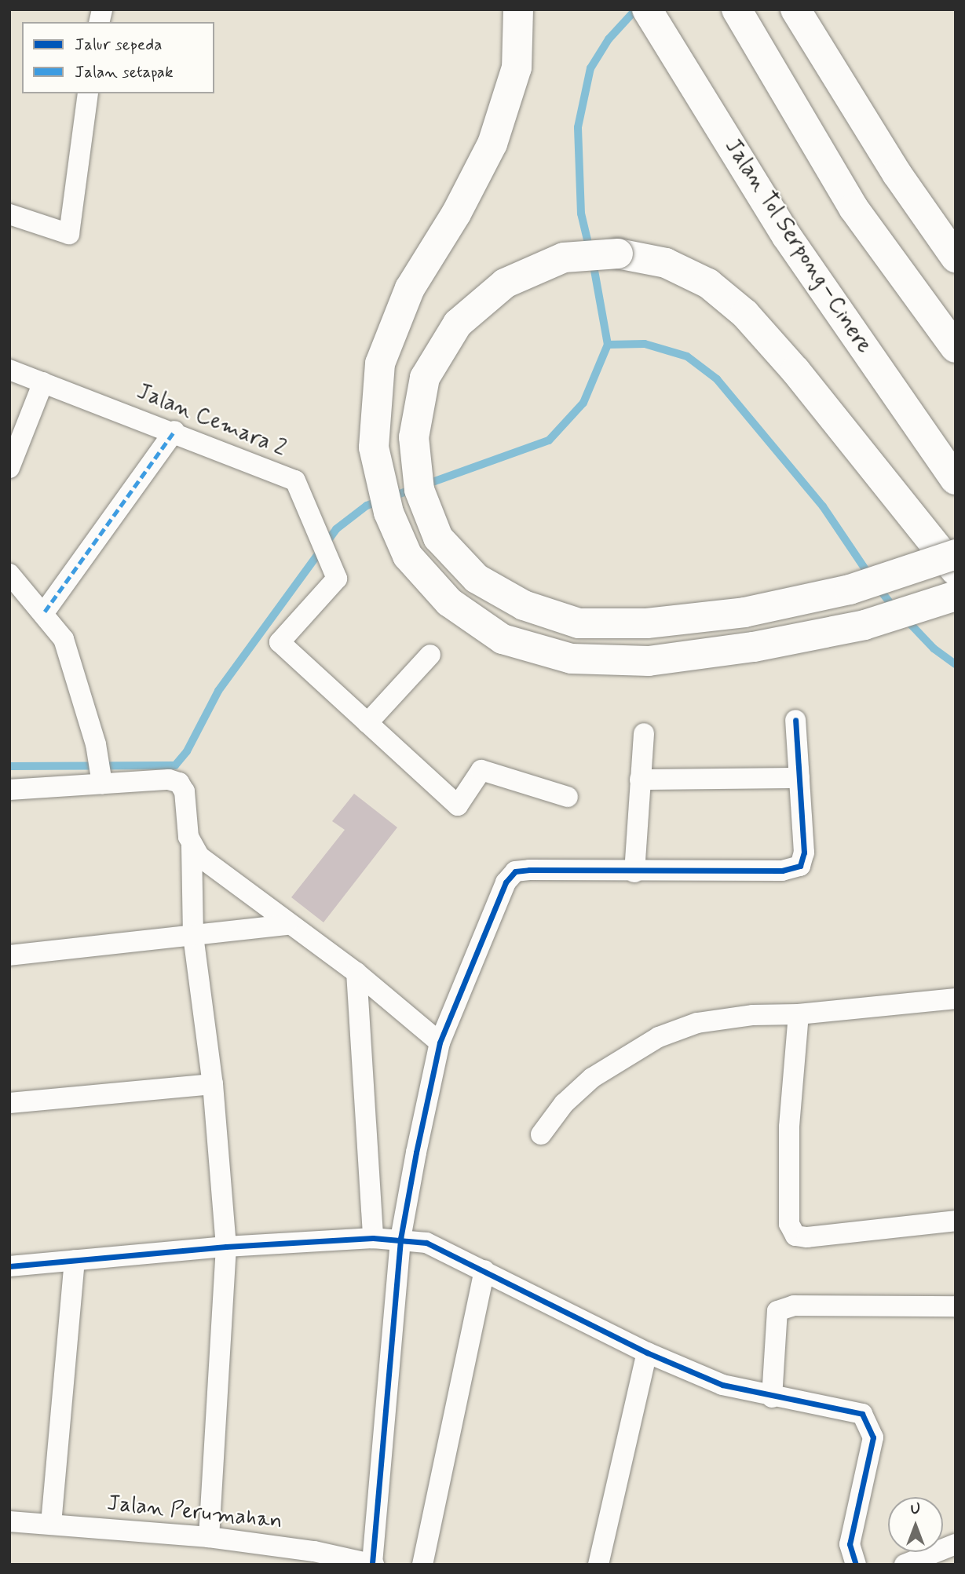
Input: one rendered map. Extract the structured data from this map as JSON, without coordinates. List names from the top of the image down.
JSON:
{
  "streets": {
    "highway": ["Jalan Tol Serpong–Cinere"],
    "street": ["Jalan Cemara 2", "Jalan Perumahan"]
  },
  "legend": ["Jalur sepeda", "Jalan setapak"],
  "north": "top"
}
